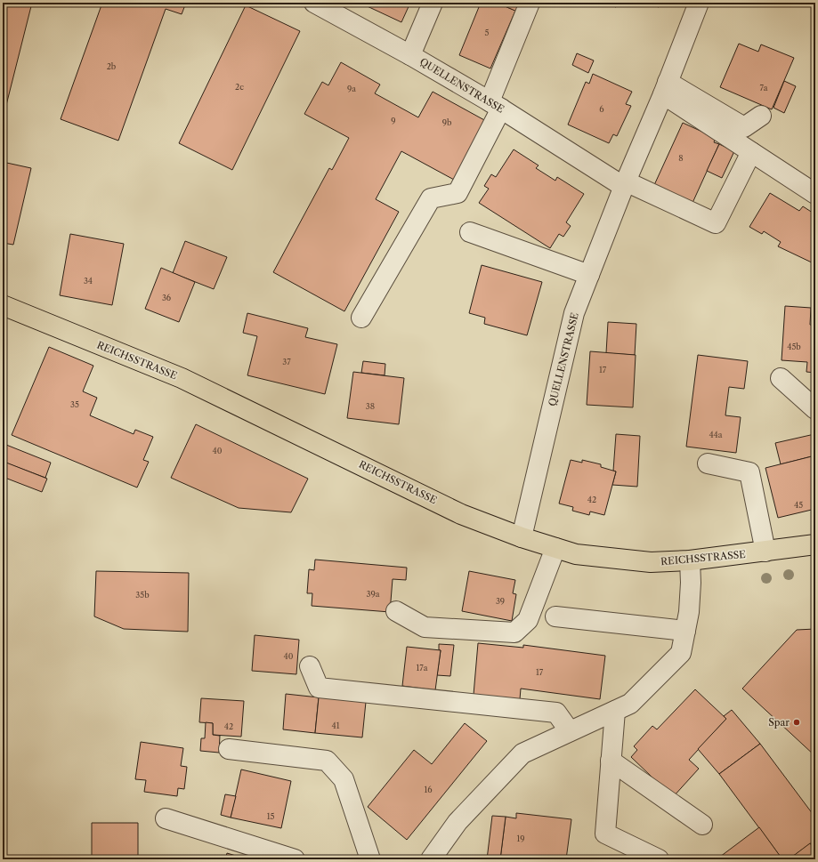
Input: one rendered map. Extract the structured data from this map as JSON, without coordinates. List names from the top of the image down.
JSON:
{
  "streets": {
    "main road": ["REICHSSTRASSE"],
    "street": ["QUELLENSTRASSE"]
  },
  "crossings": [
    ["QUELLENSTRASSE", "REICHSSTRASSE"]
  ],
  "places": ["Spar"],
  "house_numbers": [
    "5",
    "2b",
    "2c",
    "7a",
    "9a",
    "6",
    "9",
    "9b",
    "8",
    "34",
    "36",
    "45b",
    "37",
    "17",
    "35",
    "38",
    "44a",
    "40",
    "42",
    "45",
    "39a",
    "35b",
    "39",
    "40",
    "17a",
    "17",
    "41",
    "42",
    "16",
    "15",
    "19"
  ]
}
